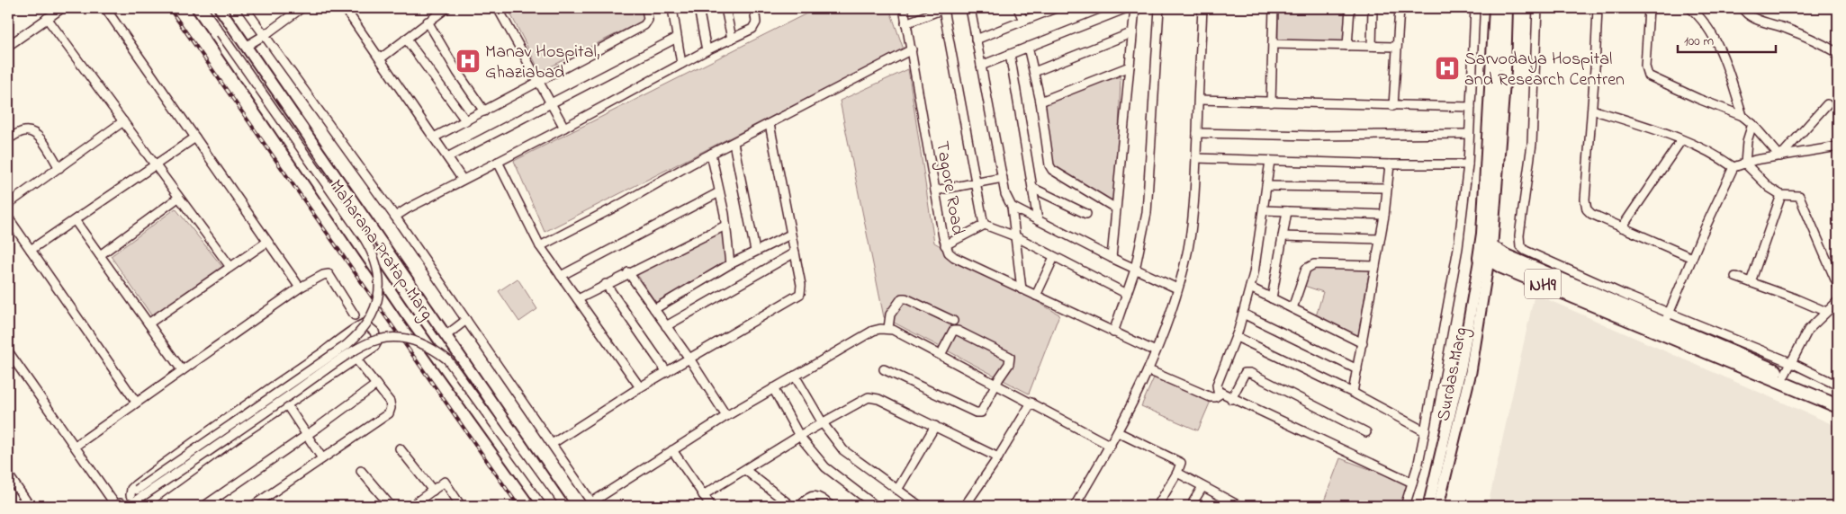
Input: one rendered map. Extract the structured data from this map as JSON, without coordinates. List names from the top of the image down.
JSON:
{
  "streets": {
    "highway": ["NH9"],
    "main road": ["Maharana Pratap Marg", "Surdas Marg"],
    "street": ["Tagore Road"]
  },
  "crossings": [
    ["NH9", "Surdas Marg"]
  ],
  "places": {
    "hospital": ["Manav Hospital, Ghaziabad", "Sarvodaya Hospital and Research Centren"]
  },
  "scale_bar": "100 m"
}
